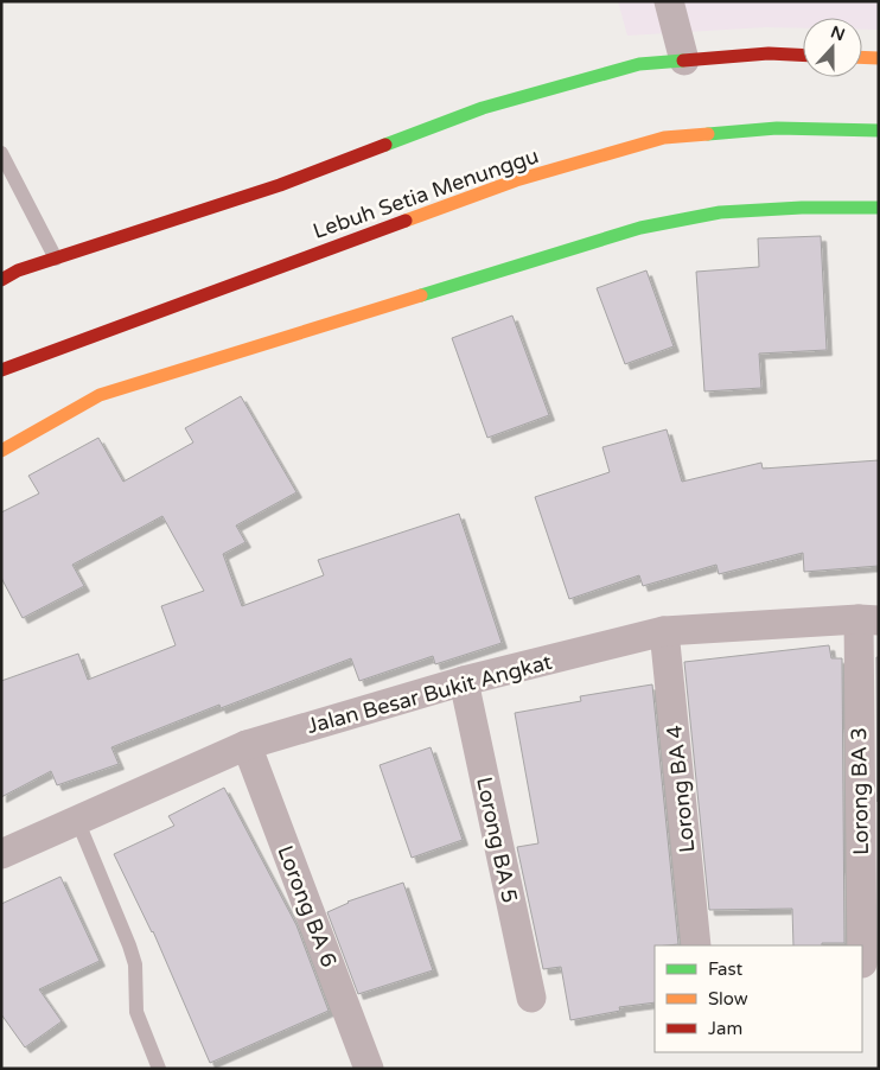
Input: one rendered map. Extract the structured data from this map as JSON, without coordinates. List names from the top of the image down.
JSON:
{
  "streets": {
    "street": [
      "Lebuh Setia Menunggu",
      "Jalan Besar Bukit Angkat",
      "Lorong BA 4",
      "Lorong BA 3",
      "Lorong BA 5",
      "Lorong BA 6"
    ]
  },
  "crossings": [
    ["Jalan Besar Bukit Angkat", "Lorong BA 4"],
    ["Jalan Besar Bukit Angkat", "Lorong BA 3"],
    ["Jalan Besar Bukit Angkat", "Lorong BA 5"],
    ["Jalan Besar Bukit Angkat", "Lorong BA 6"]
  ],
  "legend": ["Fast", "Slow", "Jam"],
  "north": "top"
}
